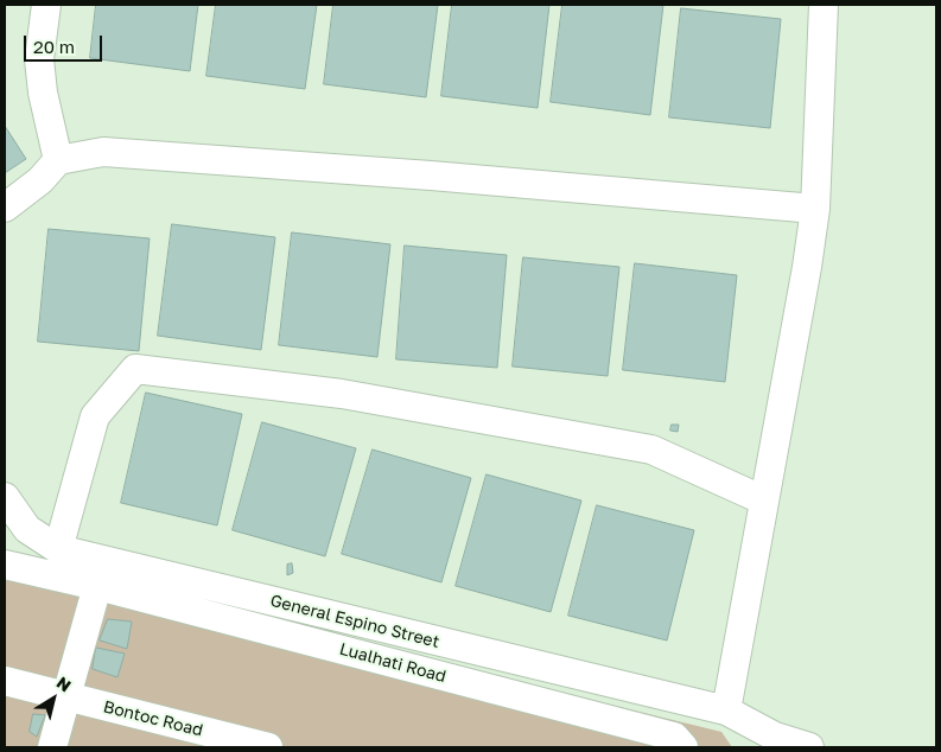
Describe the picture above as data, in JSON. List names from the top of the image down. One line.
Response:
{"streets":{"street":["General Espino Street","Lualhati Road","Bontoc Road"]},"scale_bar":"20 m","north":"top right"}
